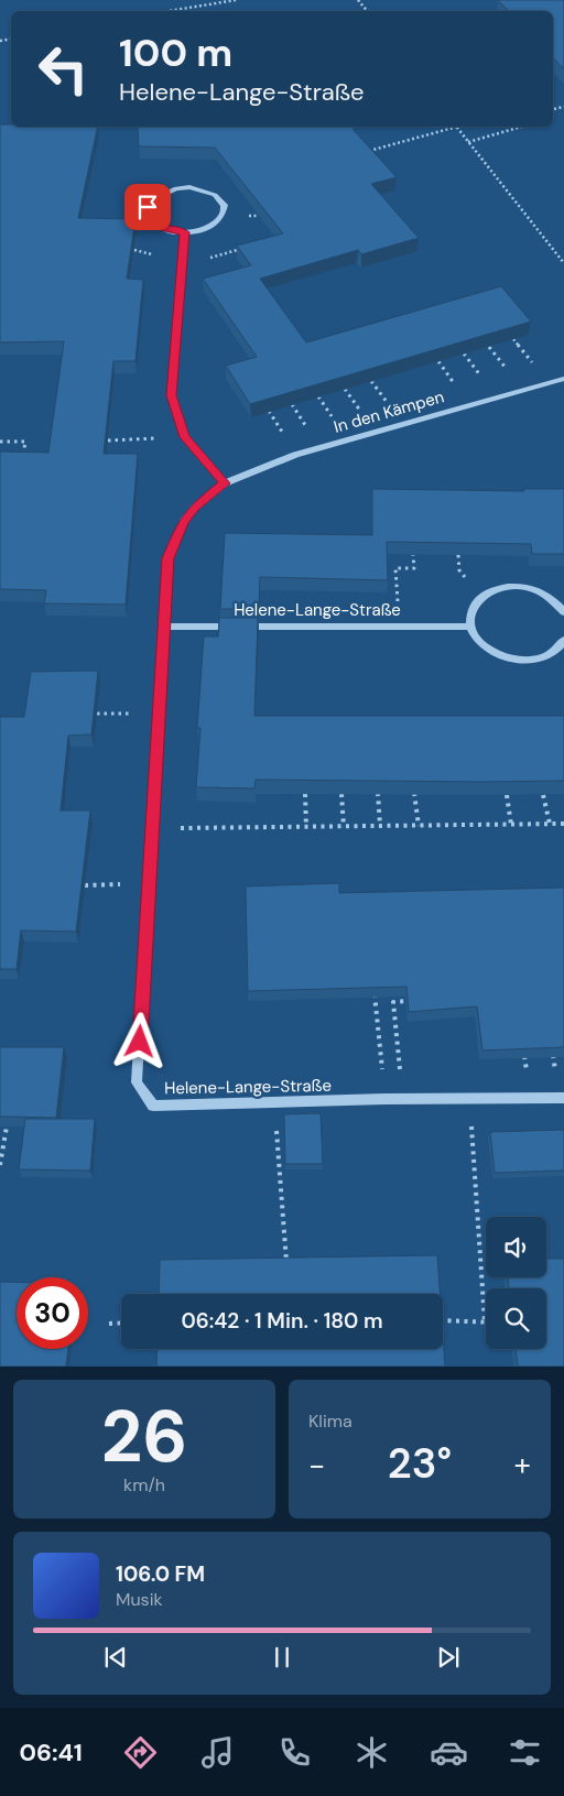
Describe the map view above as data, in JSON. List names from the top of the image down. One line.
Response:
{"streets":{"street":["In den Kämpen","Helene-Lange-Straße"]},"crossings":[["In den Kämpen","Helene-Lange-Straße"]],"page":{"turn":["100 m","Helene-Lange-Straße"],"limit":"30","trip":"06:42 · 1 Min. · 180 m","tile":[["26","km/h"],"Klima"],"heat":["−","23°","+"],"song":["106.0 FM","Musik"],"tabs":"06:41"}}
